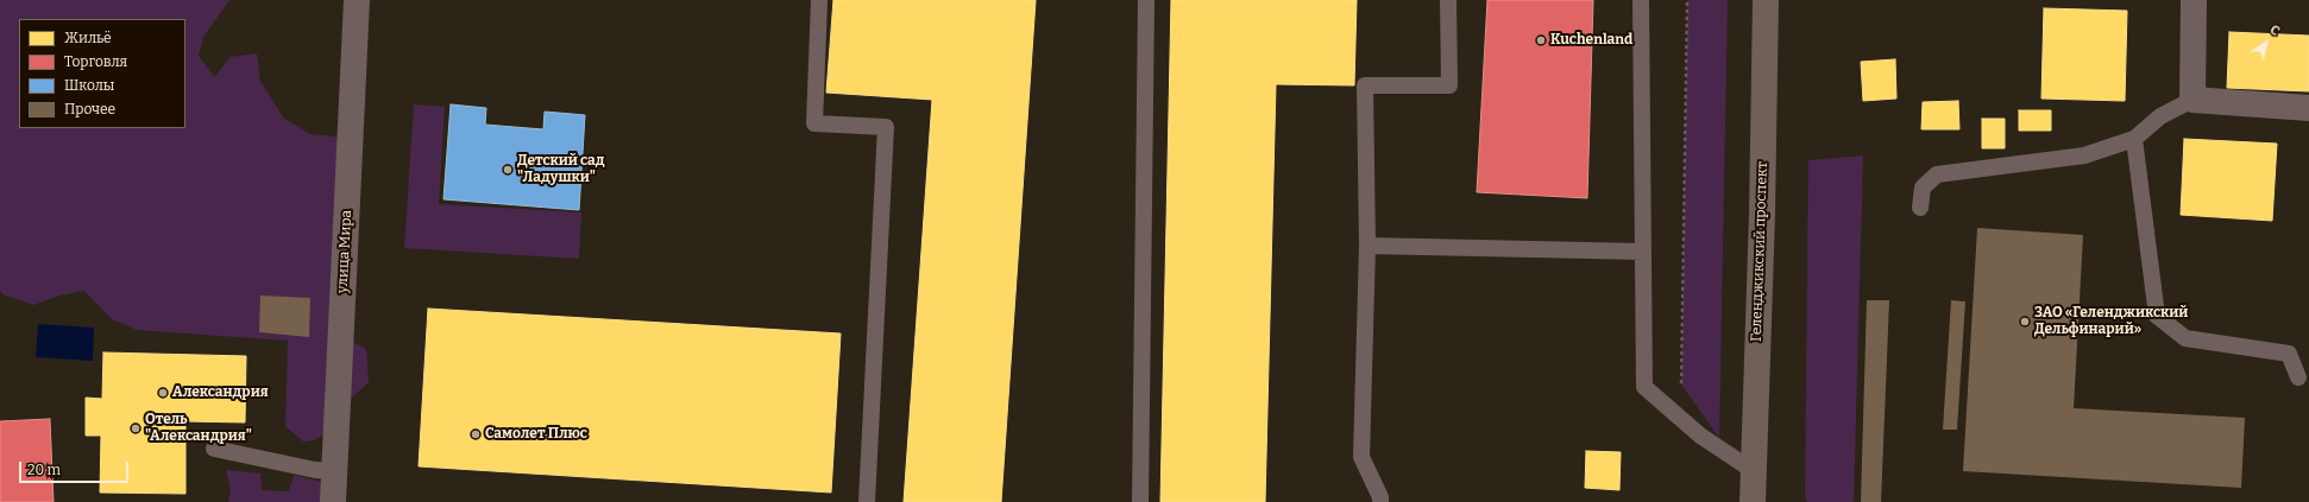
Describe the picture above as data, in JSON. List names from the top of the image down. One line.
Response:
{"streets":{"main road":["Геленджикский проспект"],"street":["улица Мира"]},"places":["Kuchenland","Детский сад \"Ладушки\"","ЗАО «Геленджикский Дельфинарий»","Александрия","Отель \"Александрия\"","Самолет Плюс"],"legend":["Жильё","Торговля","Школы","Прочее"],"scale_bar":"20 m","north":"top right"}
